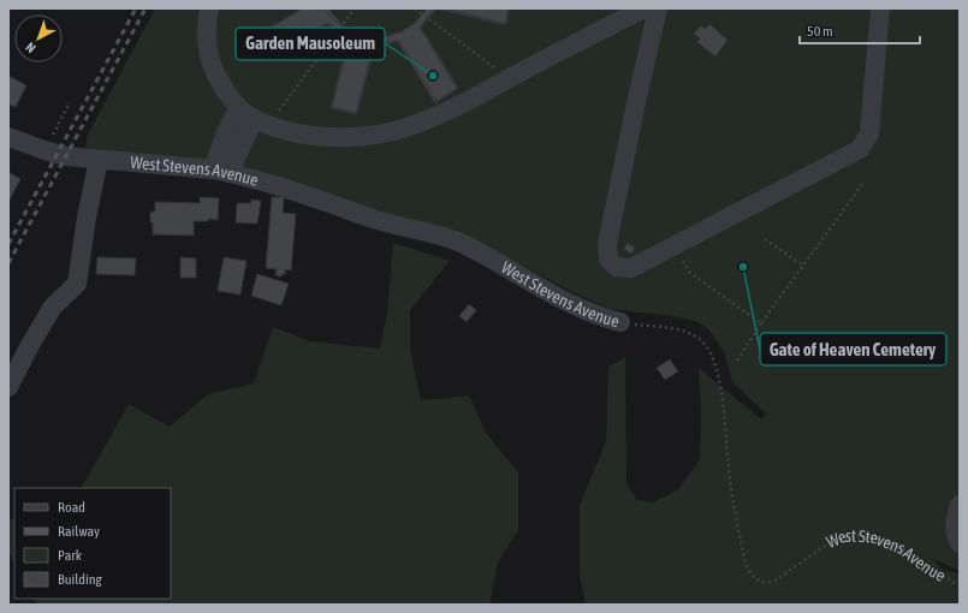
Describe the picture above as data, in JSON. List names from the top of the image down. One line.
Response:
{"streets":{"street":["West Stevens Avenue"]},"places":["Garden Mausoleum","Gate of Heaven Cemetery"],"legend":["Road","Railway","Park","Building"],"scale_bar":"50 m","north":"bottom left"}
